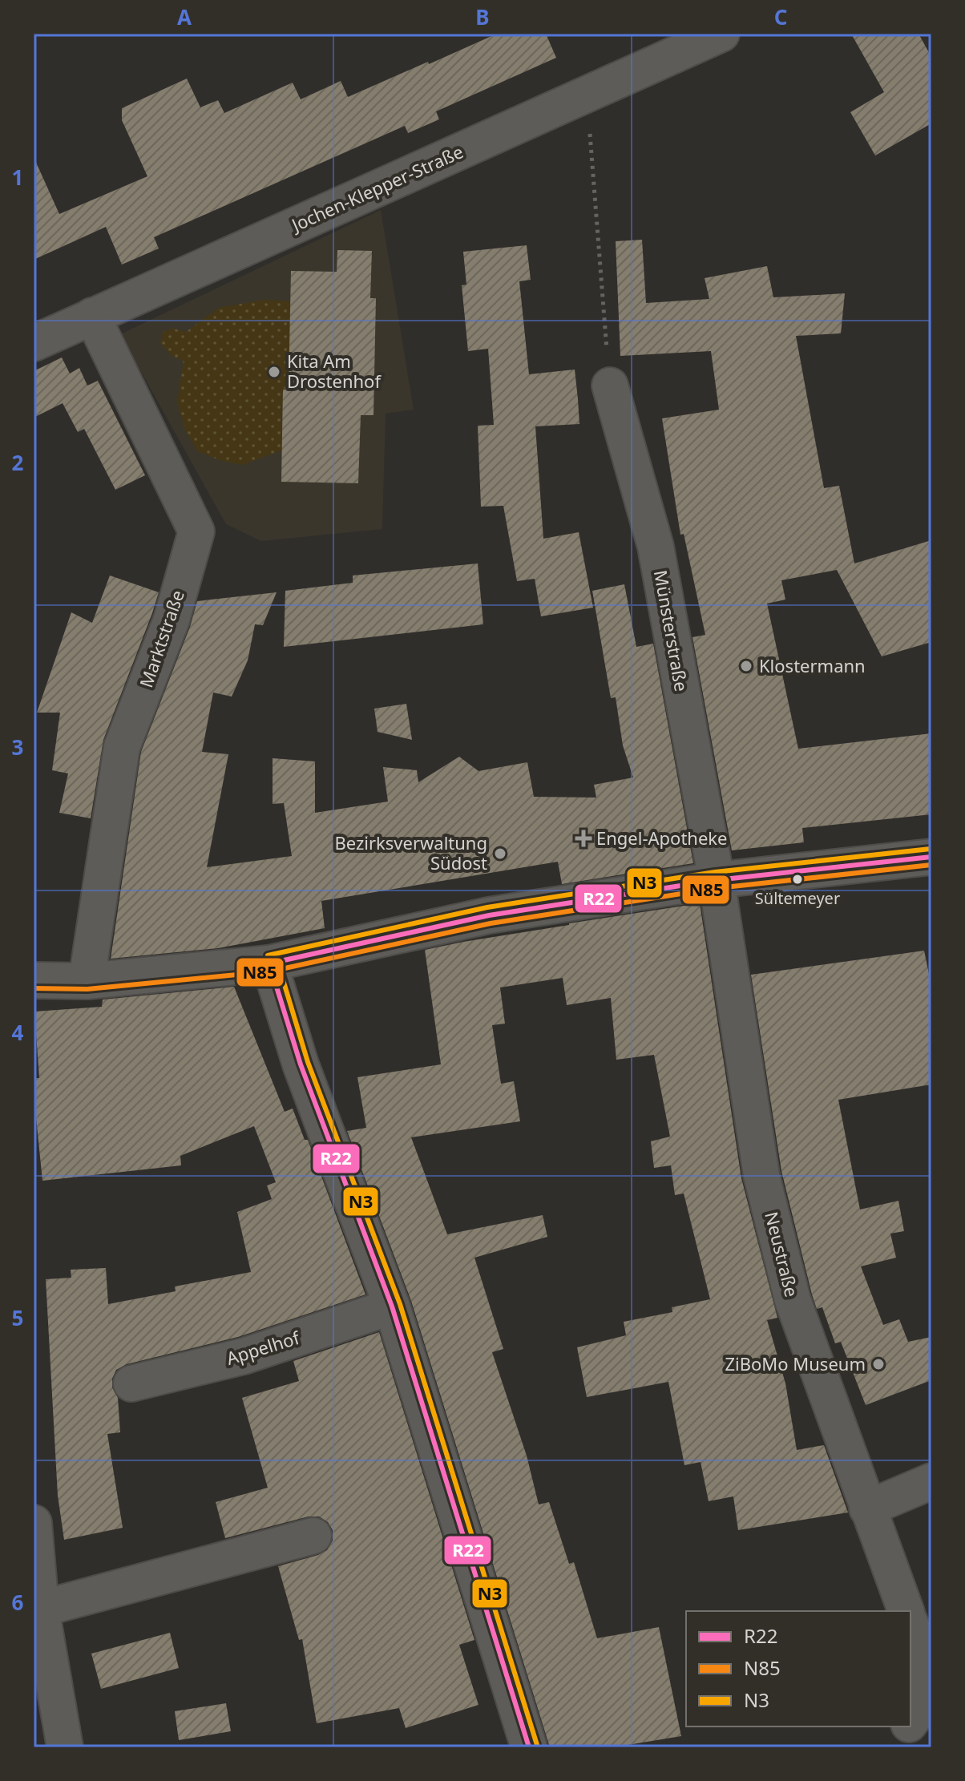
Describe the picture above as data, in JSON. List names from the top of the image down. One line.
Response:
{"streets":{"street":["Jochen-Klepper-Straße","Münsterstraße","Marktstraße","Neustraße","Appelhof"]},"crossings":[["Jochen-Klepper-Straße","Marktstraße"],["Münsterstraße","Neustraße"]],"places":{"other":["Kita Am Drostenhof","Klostermann","Bezirksverwaltung Südost","Sültemeyer","ZiBoMo Museum"],"health":["Engel-Apotheke"]},"lines":["transit line N3","transit line R22","transit line N85"],"legend":["R22","N85","N3"],"grid":{"columns":["A","B","C"],"rows":["1","2","3","4","5","6"]}}
